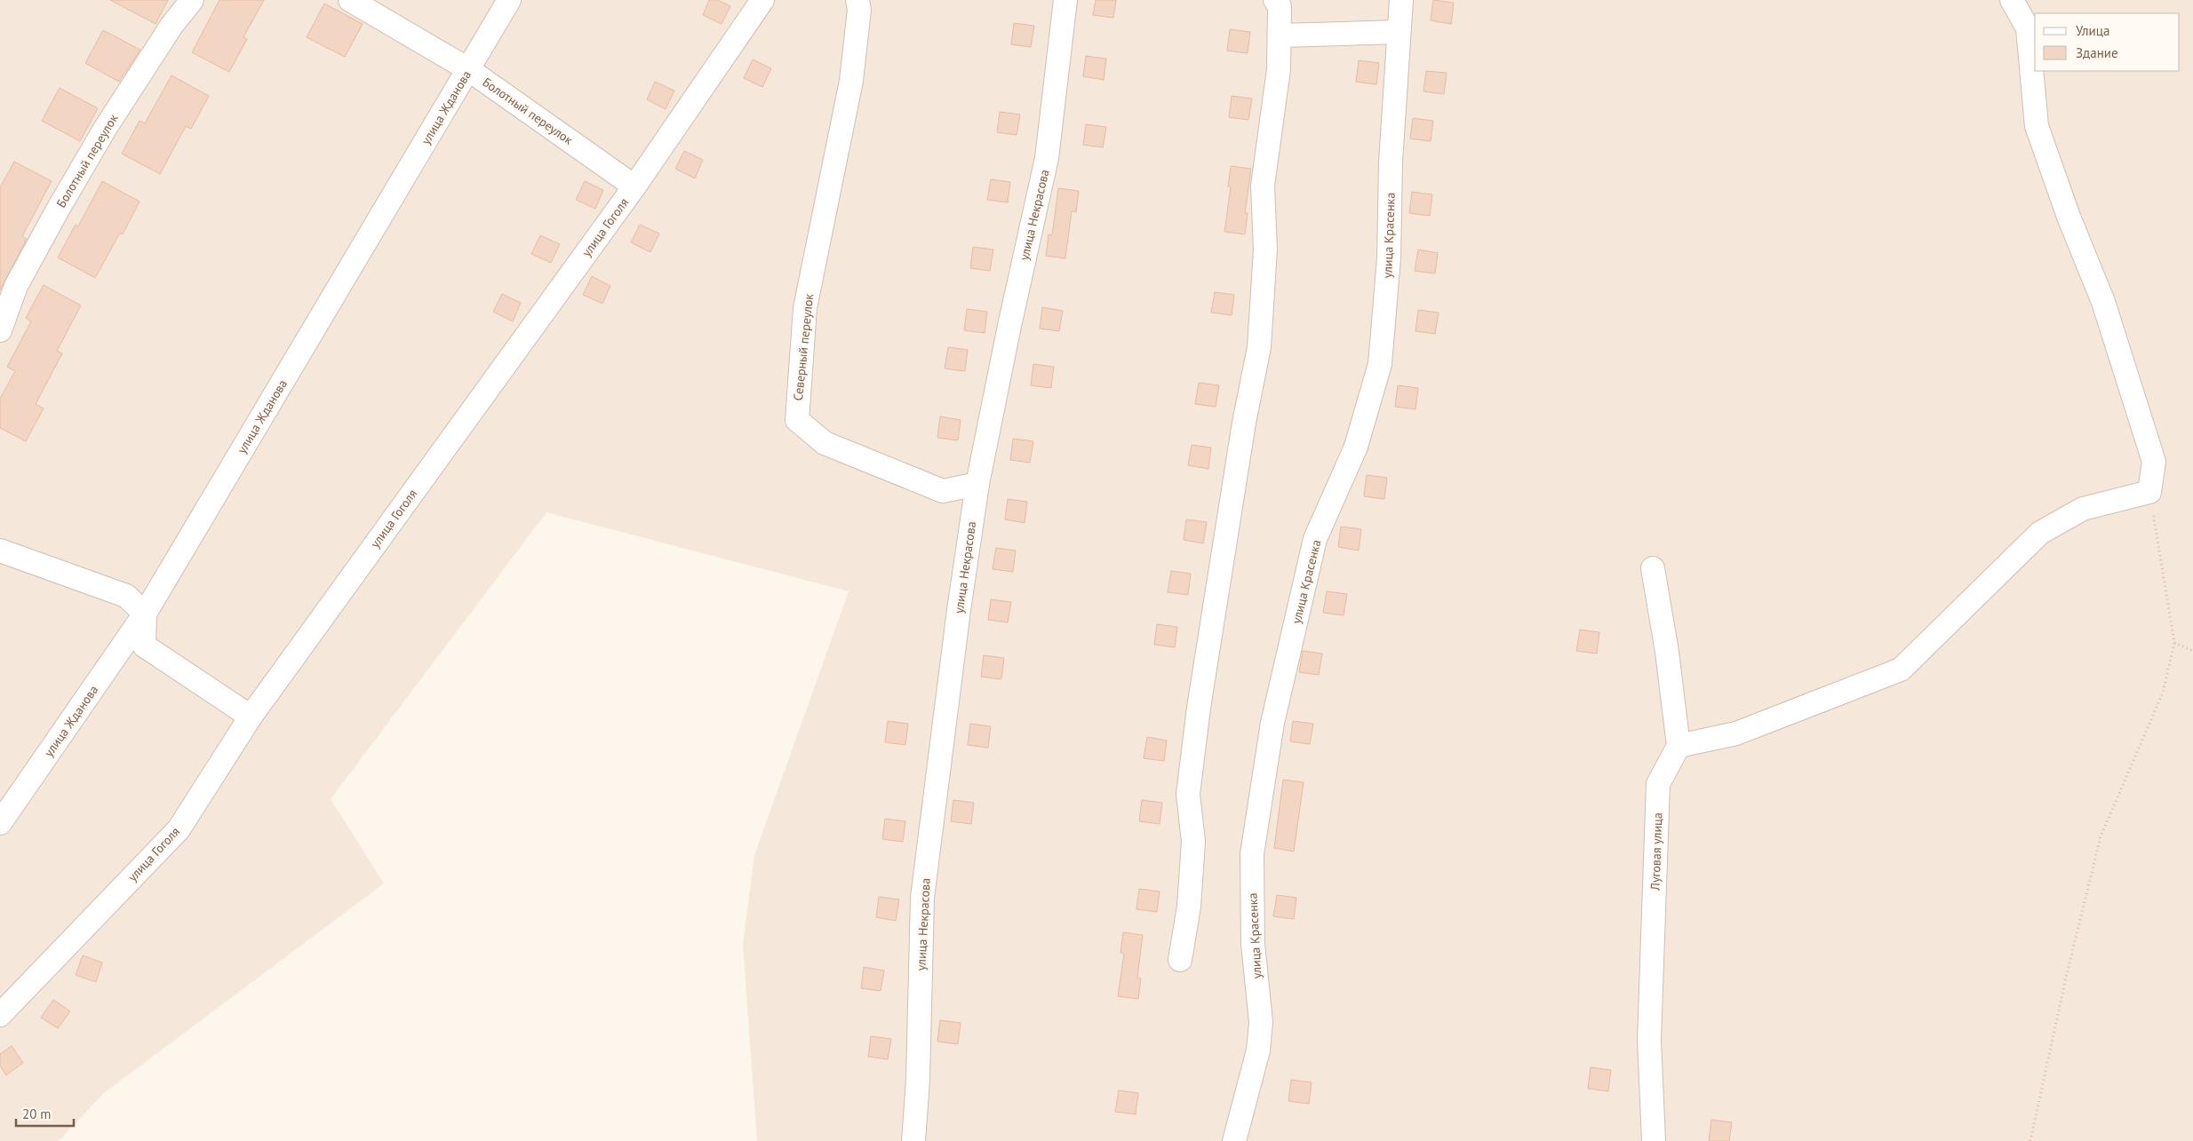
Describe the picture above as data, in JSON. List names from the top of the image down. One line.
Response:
{"streets":{"street":["улица Жданова","Болотный переулок","улица Некрасова","улица Гоголя","улица Красенка","Северный переулок","Луговая улица"]},"crossings":[["улица Жданова","Болотный переулок"],["Болотный переулок","улица Гоголя"],["улица Некрасова","Северный переулок"]],"legend":["Улица","Здание"],"scale_bar":"20 m"}
